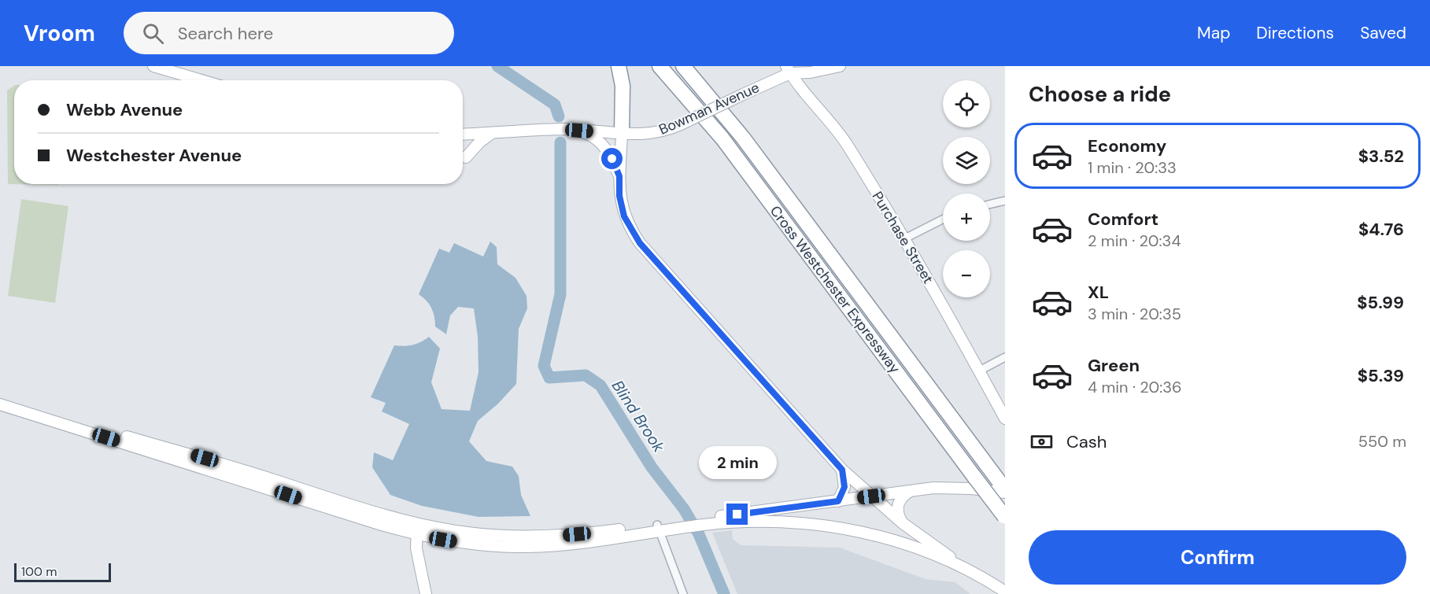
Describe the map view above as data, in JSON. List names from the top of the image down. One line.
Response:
{"streets":{"highway":["Cross Westchester Expressway"],"main road":["Bowman Avenue","Purchase Street"]},"crossings":[["Bowman Avenue","Purchase Street"]],"water":["Blind Brook"],"scale_bar":"100 m","page":{"header":"Vroom","search":"Search here","nav":["Map","Directions","Saved"],"heading":"Choose a ride","map_buttons":["+","−"],"banner":["Webb Avenue","Westchester Avenue"],"list":[{"name":"Economy","note":"1 min · 20:33","value":"$3.52"},{"name":"Comfort","note":"2 min · 20:34","value":"$4.76"},{"name":"XL","note":"3 min · 20:35","value":"$5.99"},{"name":"Green","note":"4 min · 20:36","value":"$5.39"}],"pay":["Cash","550 m"],"bubble":"2 min","buttons":"Confirm","scale":"100 m"}}
